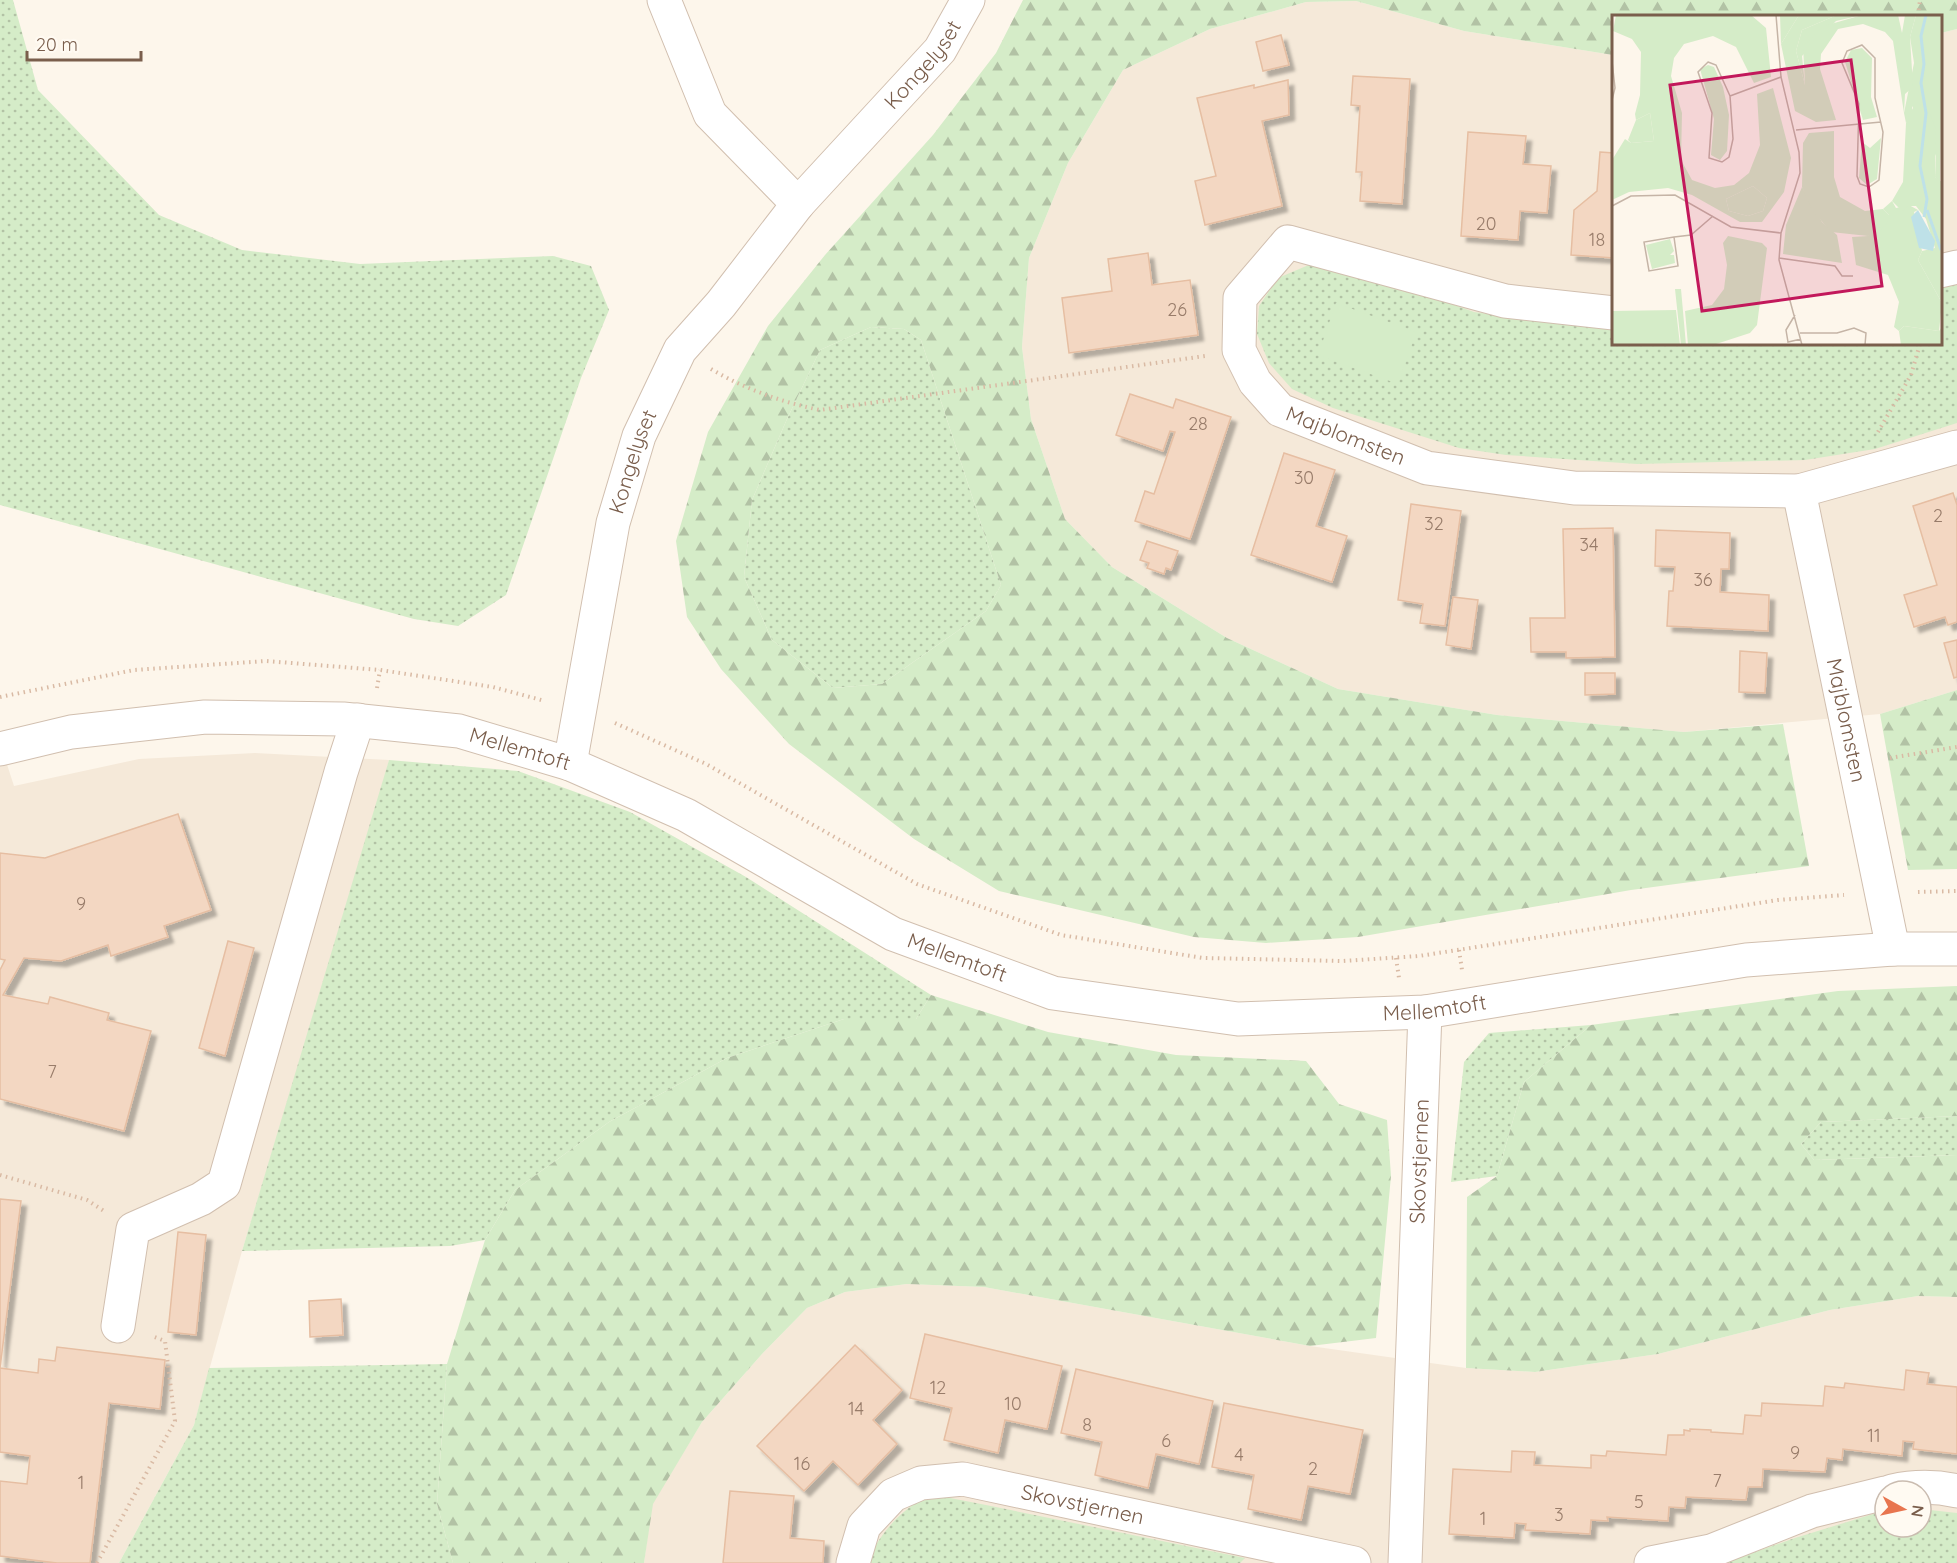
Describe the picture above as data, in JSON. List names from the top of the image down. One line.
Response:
{"streets":{"street":["Kongelyset","Majblomsten","Mellemtoft","Skovstjernen"]},"crossings":[["Kongelyset","Mellemtoft"],["Majblomsten","Mellemtoft"],["Mellemtoft","Skovstjernen"]],"house_numbers":["20","18","26","28","30","2","32","34","36","9","7","12","10","14","8","11","6","9","4","16","2","7","1","5","3","1"],"scale_bar":"20 m","north":"right"}
